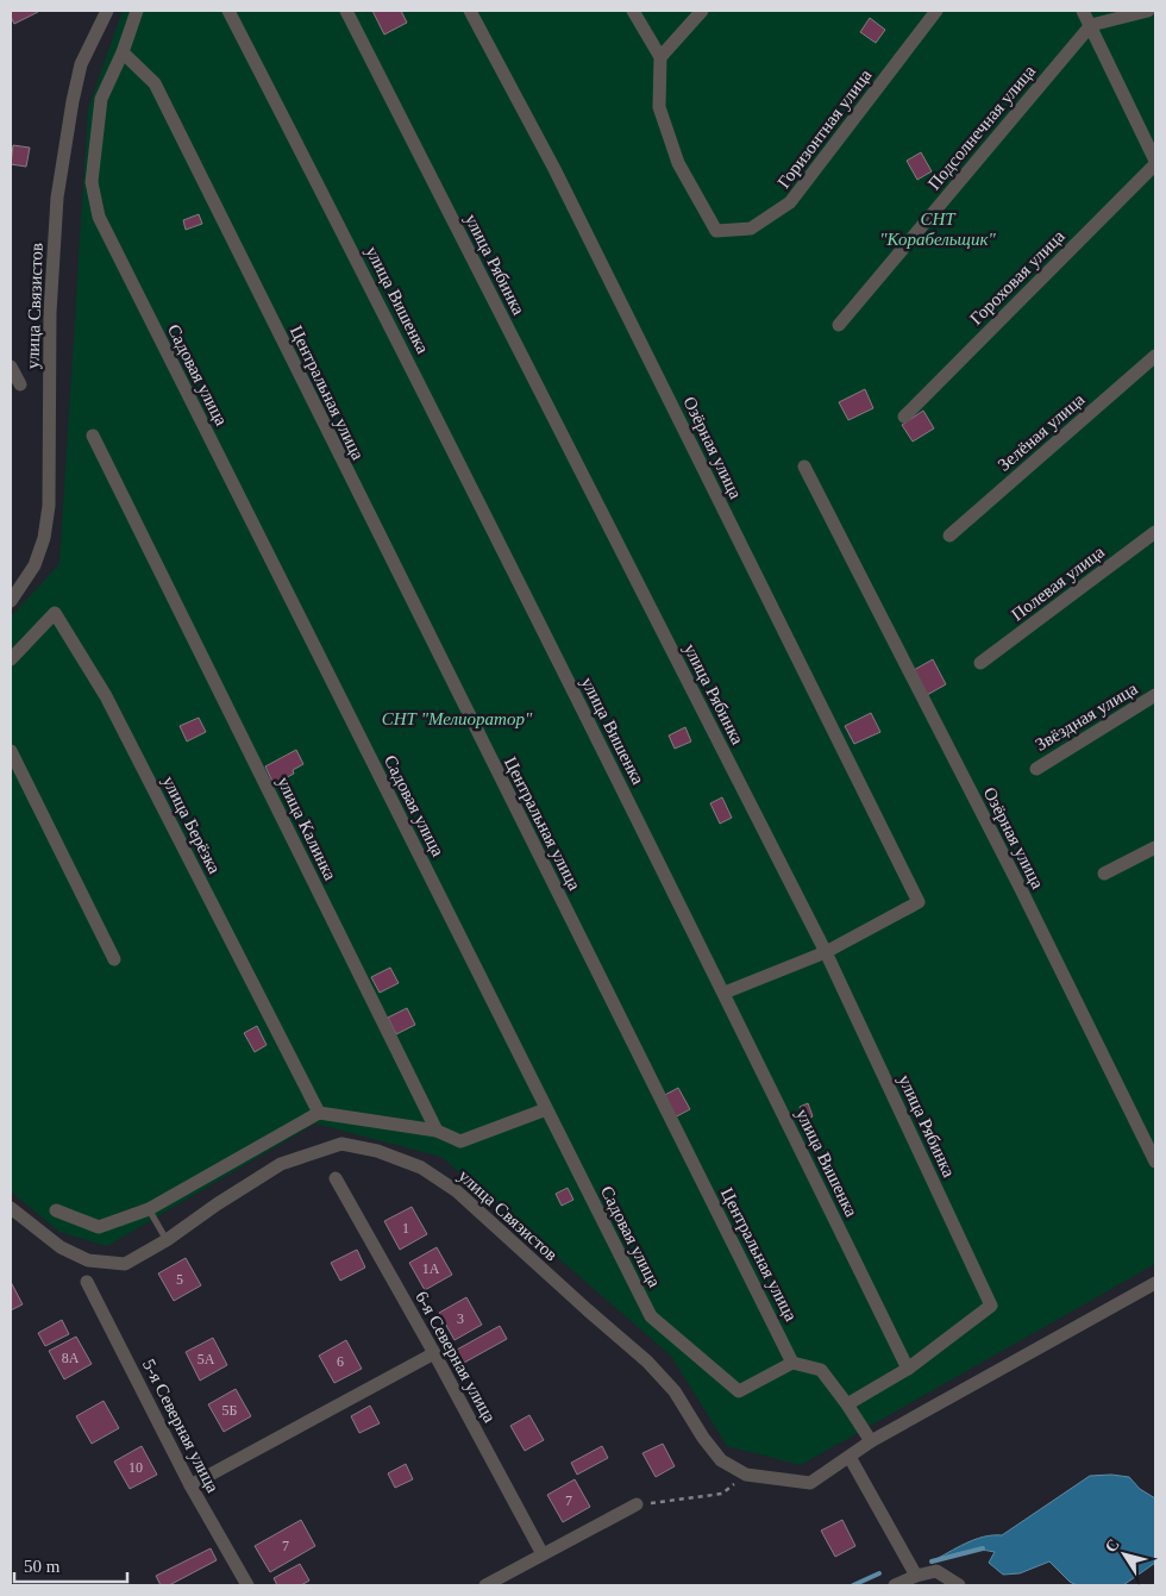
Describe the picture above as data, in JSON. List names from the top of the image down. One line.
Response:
{"streets":{"street":["Подсолнечная улица","Горизонтная улица","улица Рябинка","Гороховая улица","улица Вишенка","улица Связистов","Садовая улица","Центральная улица","Зелёная улица","Озёрная улица","Полевая улица","Звёздная улица","улица Берёзка","улица Калинка","6-я Северная улица","5-я Северная улица"]},"crossings":[["улица Рябинка","улица Вишенка"],["улица Рябинка","Озёрная улица"],["Садовая улица","Центральная улица"]],"parks":["СНТ \"Корабельщик\"","СНТ \"Мелиоратор\""],"house_numbers":["1","1А","5","3","8А","5А","6","5Б","10","7","7"],"scale_bar":"50 m","north":"top left"}
